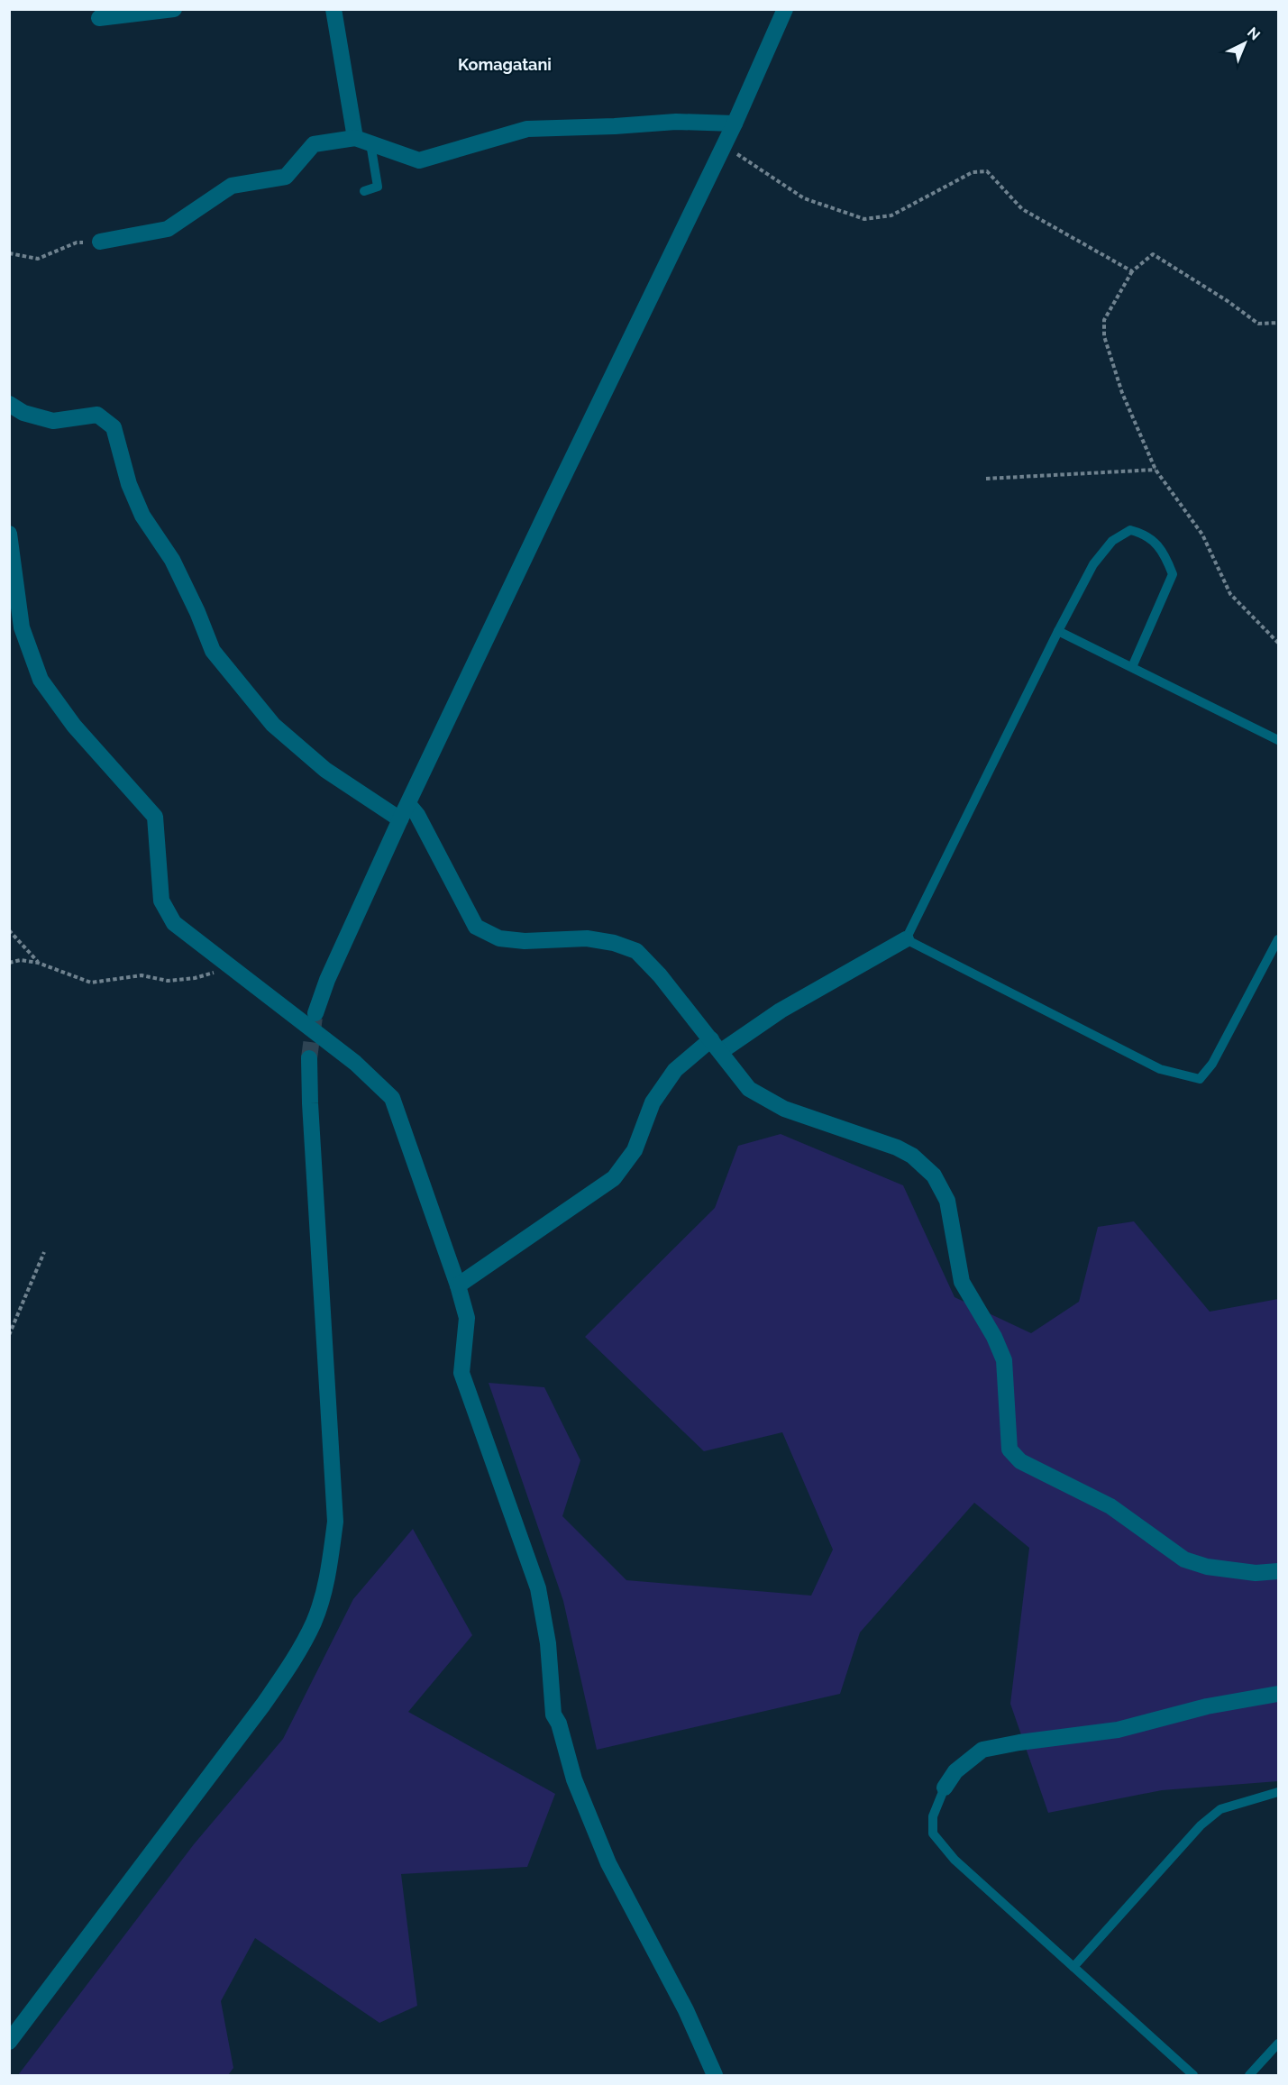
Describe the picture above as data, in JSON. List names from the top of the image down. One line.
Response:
{"districts":["Komagatani"],"north":"top right"}
